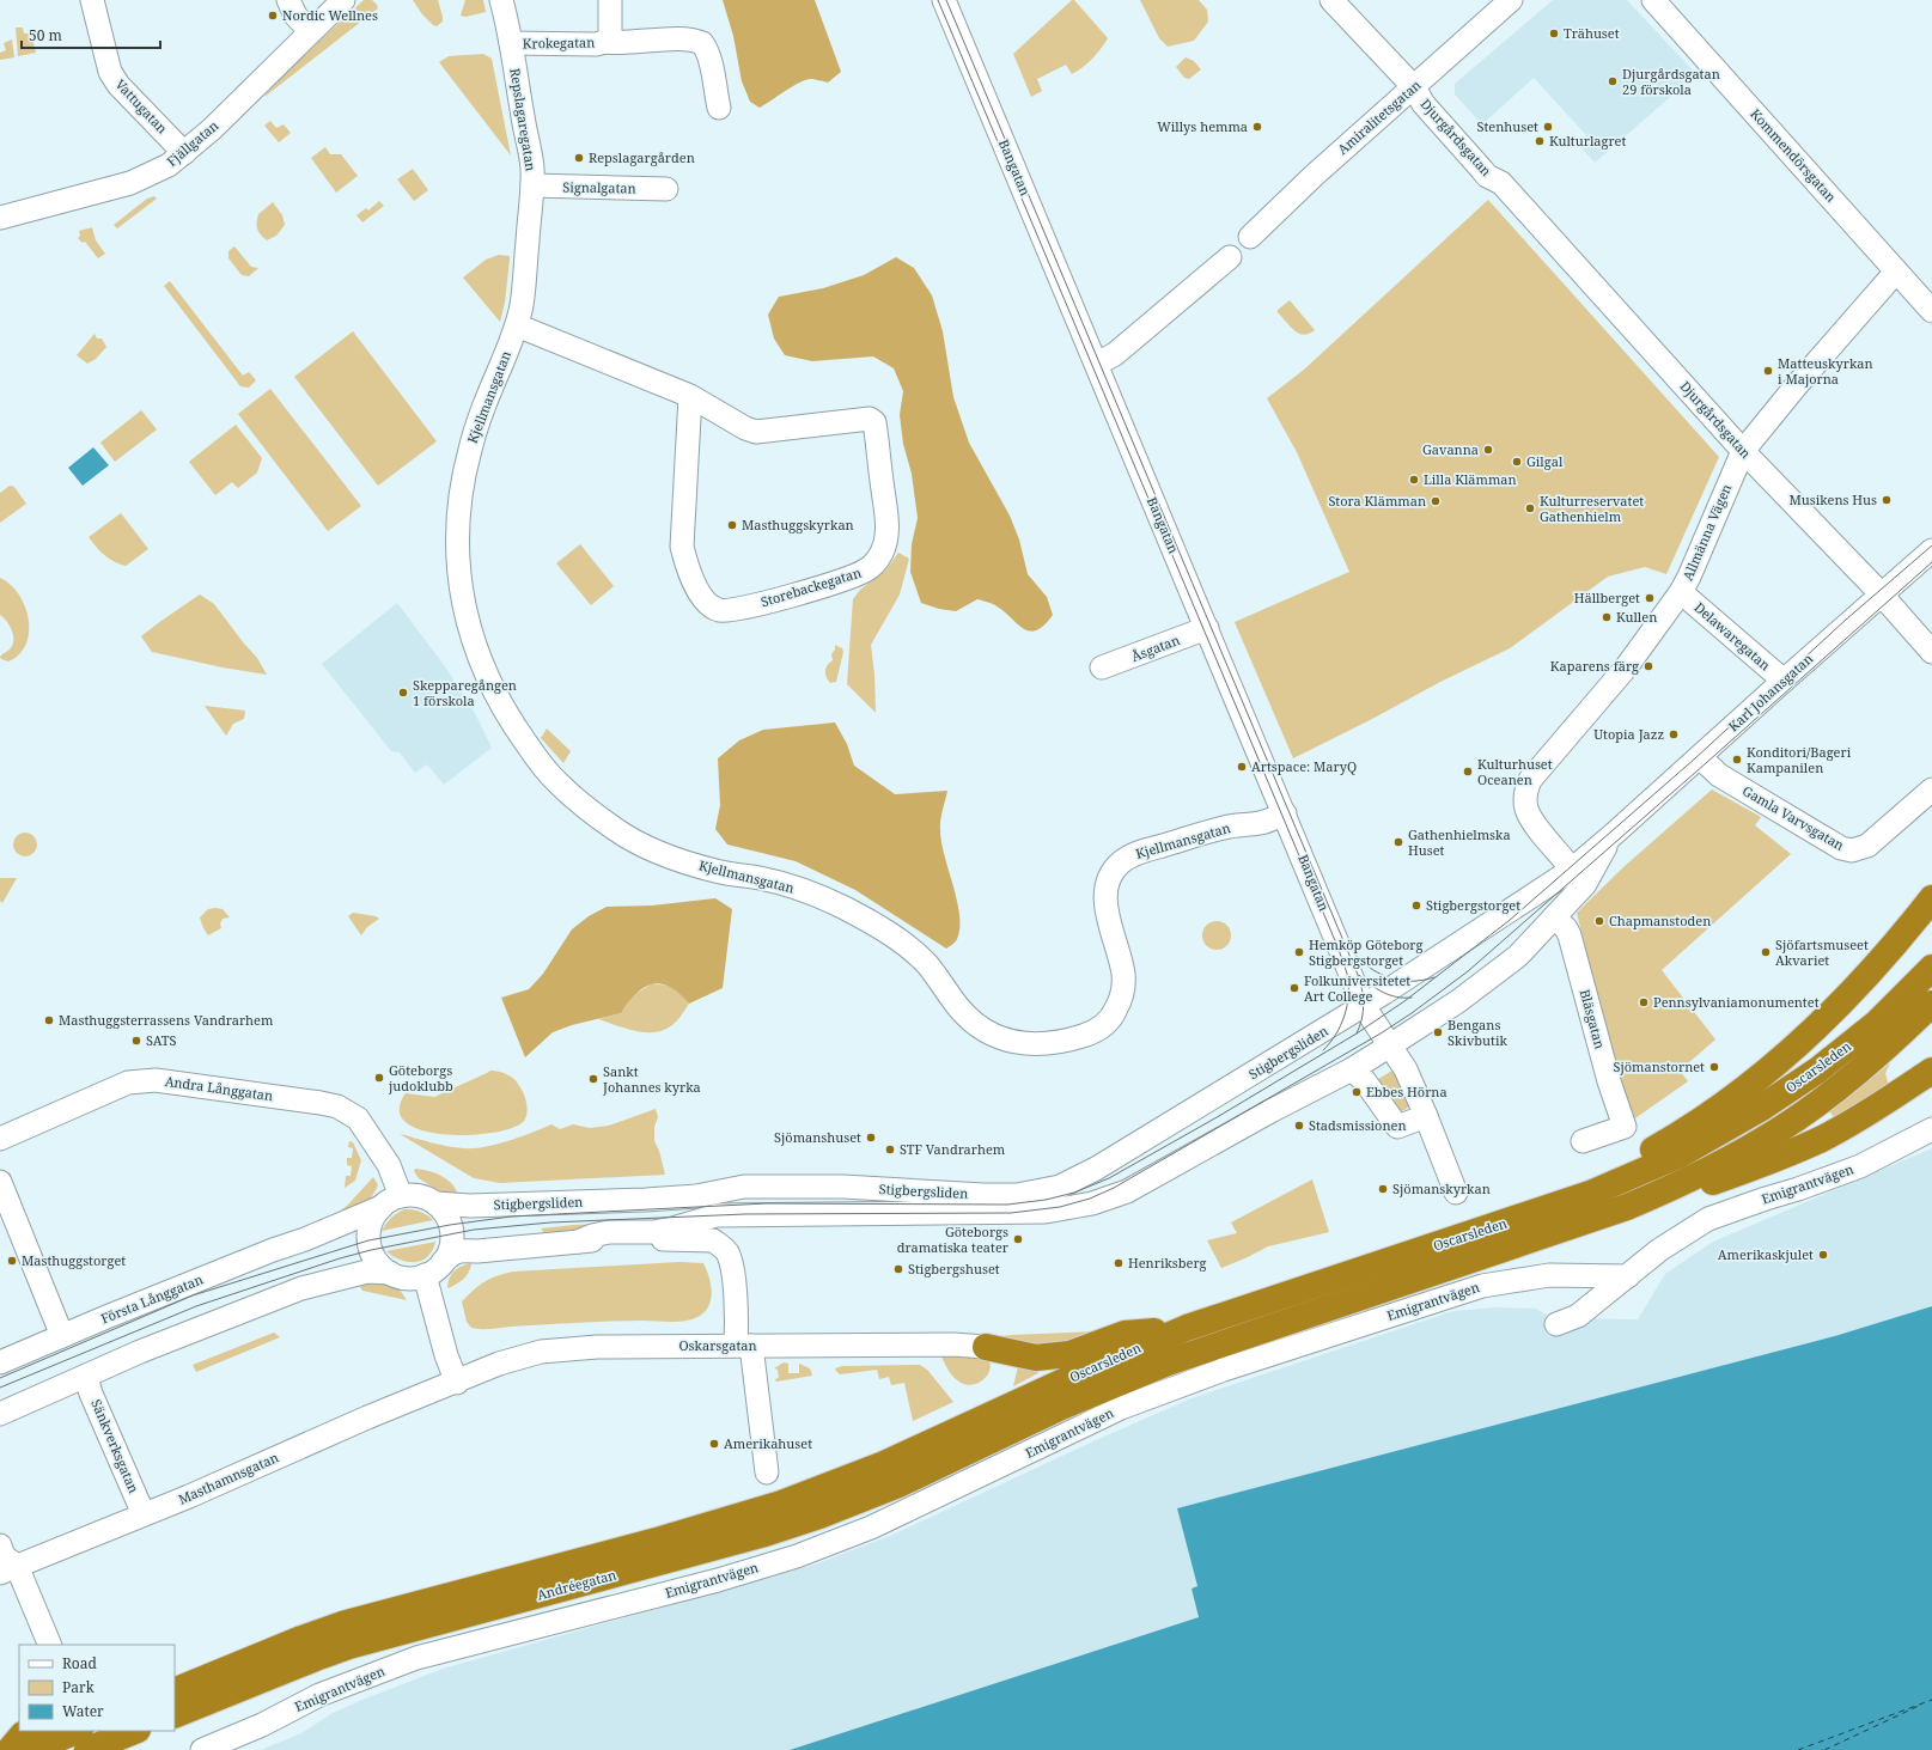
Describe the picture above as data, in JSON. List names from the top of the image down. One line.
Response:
{"streets":{"highway":["Oscarsleden","Andréegatan"],"street":["Krokegatan","Vattugatan","Amiralitetsgatan","Repslagaregatan","Djurgårdsgatan","Fjällgatan","Kommendörsgatan","Bangatan","Signalgatan","Kjellmansgatan","Allmänna Vägen","Storebackegatan","Delawaregatan","Åsgatan","Karl Johansgatan","Gamla Varvsgatan","Bläsgatan","Stigbergsliden","Andra Långgatan","Emigrantvägen","Första Långgatan","Oskarsgatan","Sänkverksgatan","Masthamnsgatan"]},"crossings":[["Krokegatan","Repslagaregatan"],["Vattugatan","Fjällgatan"],["Amiralitetsgatan","Djurgårdsgatan"],["Repslagaregatan","Signalgatan"],["Repslagaregatan","Kjellmansgatan"],["Repslagaregatan","Storebackegatan"],["Djurgårdsgatan","Allmänna Vägen"],["Djurgårdsgatan","Karl Johansgatan"],["Kommendörsgatan","Allmänna Vägen"],["Bangatan","Kjellmansgatan"],["Bangatan","Åsgatan"],["Bangatan","Stigbergsliden"],["Kjellmansgatan","Storebackegatan"],["Allmänna Vägen","Delawaregatan"],["Delawaregatan","Karl Johansgatan"],["Karl Johansgatan","Gamla Varvsgatan"],["Stigbergsliden","Andra Långgatan"],["Stigbergsliden","Första Långgatan"],["Stigbergsliden","Oskarsgatan"],["Oscarsleden","Andréegatan"],["Oskarsgatan","Masthamnsgatan"],["Sänkverksgatan","Masthamnsgatan"]],"places":["Nordic Wellnes","Trähuset","Djurgårdsgatan 29 förskola","Willys hemma","Stenhuset","Kulturlagret","Repslagargården","Matteuskyrkan i Majorna","Gavanna","Gilgal","Lilla Klämman","Musikens Hus","Stora Klämman","Kulturreservatet Gathenhielm","Masthuggskyrkan","Hällberget","Kullen","Kaparens färg","Skepparegången 1 förskola","Utopia Jazz","Konditori/Bageri Kampanilen","Artspace: MaryQ","Kulturhuset Oceanen","Gathenhielmska Huset","Stigbergstorget","Chapmanstoden","Hemköp Göteborg Stigbergstorget","Sjöfartsmuseet Akvariet","Folkuniversitetet Art College","Pennsylvaniamonumentet","Masthuggsterrassens Vandrarhem","Bengans Skivbutik","SATS","Sjömanstornet","Göteborgs judoklubb","Sankt Johannes kyrka","Ebbes Hörna","Stadsmissionen","Sjömanshuset","STF Vandrarhem","Sjömanskyrkan","Göteborgs dramatiska teater","Amerikaskjulet","Masthuggstorget","Henriksberg","Stigbergshuset","Amerikahuset"],"legend":["Road","Park","Water"],"scale_bar":"50 m"}
